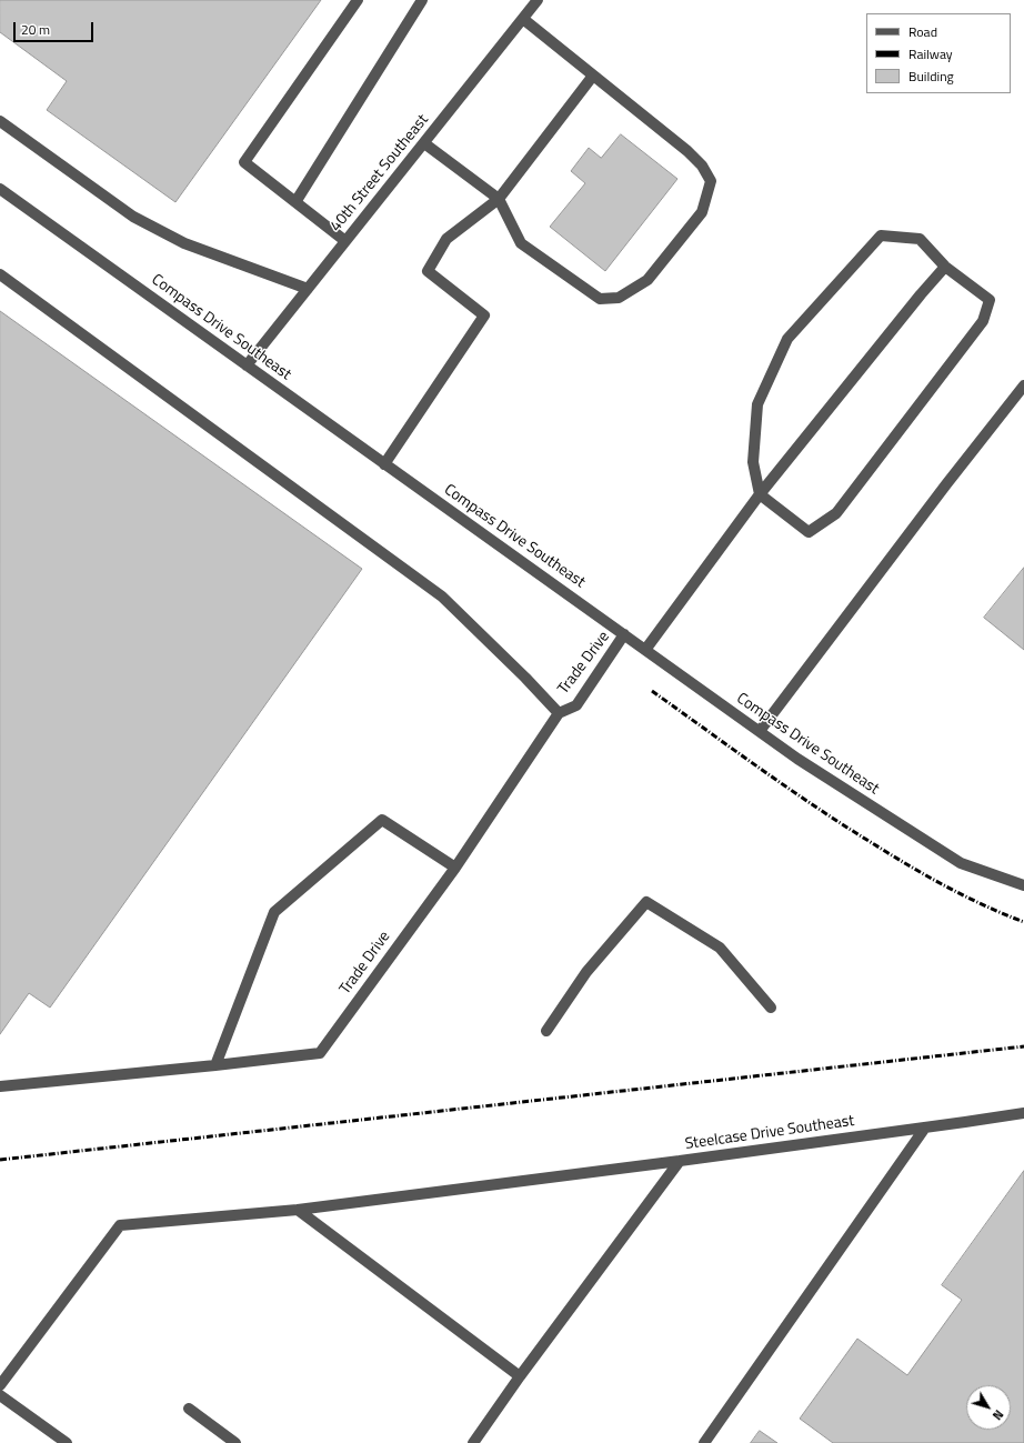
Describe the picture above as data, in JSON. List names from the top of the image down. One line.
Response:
{"streets":{"street":["40th Street Southeast","Compass Drive Southeast","Trade Drive","Steelcase Drive Southeast"]},"crossings":[["40th Street Southeast","Compass Drive Southeast"],["Compass Drive Southeast","Trade Drive"]],"legend":["Road","Railway","Building"],"scale_bar":"20 m","north":"bottom right"}
